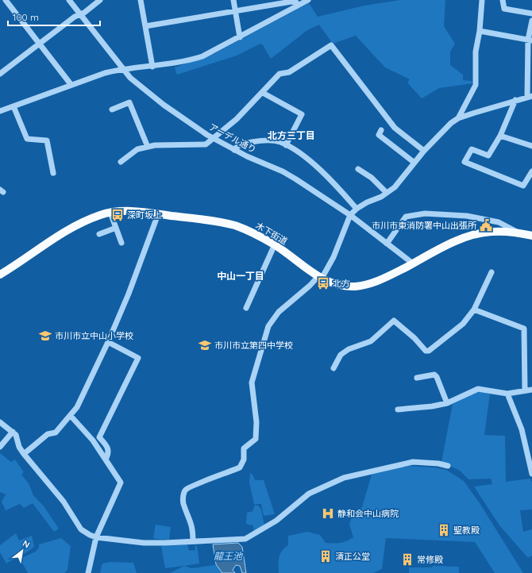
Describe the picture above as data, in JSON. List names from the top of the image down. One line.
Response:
{"streets":{"main road":["木下街道"],"street":["アーデル通り"]},"crossings":[["アーデル通り","木下街道"]],"districts":["北方三丁目","中山一丁目"],"water":["龍王池"],"places":{"bus stop":["深町坂上","北方"],"public building":["市川市東消防署中山出張所"],"school or university":["市川市立中山小学校","市川市立第四中学校"],"hospital":["静和会中山病院"],"building":["聖教殿","清正公堂","常修殿"]},"scale_bar":"100 m","north":"top right"}
